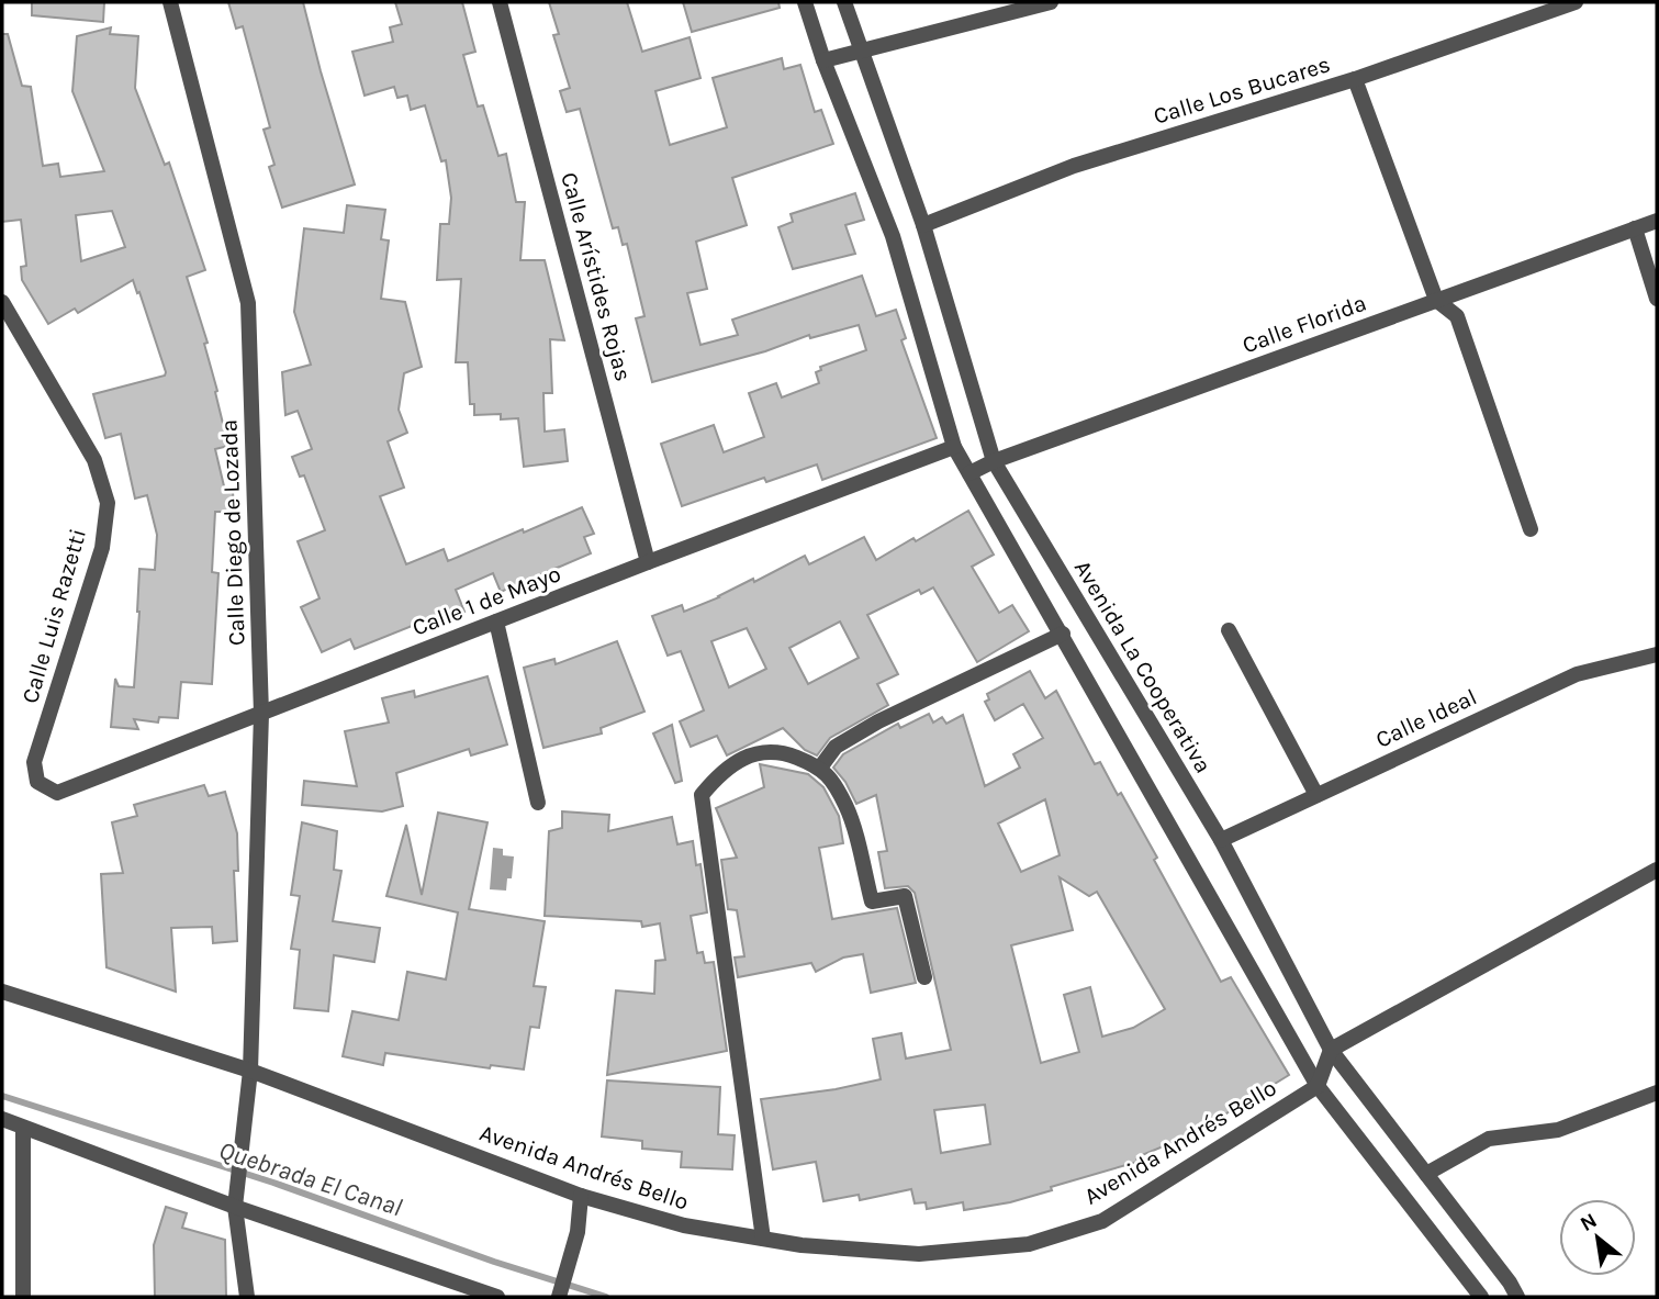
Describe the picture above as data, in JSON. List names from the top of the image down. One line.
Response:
{"streets":{"street":["Calle Los Bucares","Calle Arístides Rojas","Calle Florida","Calle Diego de Lozada","Calle 1 de Mayo","Calle Luis Razetti","Avenida La Cooperativa","Calle Ideal","Avenida Andrés Bello"]},"crossings":[["Calle Los Bucares","Avenida La Cooperativa"],["Calle Arístides Rojas","Calle 1 de Mayo"],["Calle Florida","Avenida La Cooperativa"],["Calle Diego de Lozada","Calle 1 de Mayo"],["Calle Diego de Lozada","Avenida Andrés Bello"],["Calle 1 de Mayo","Calle Luis Razetti"],["Avenida La Cooperativa","Calle Ideal"]],"water":["Quebrada El Canal"],"north":"top left"}
